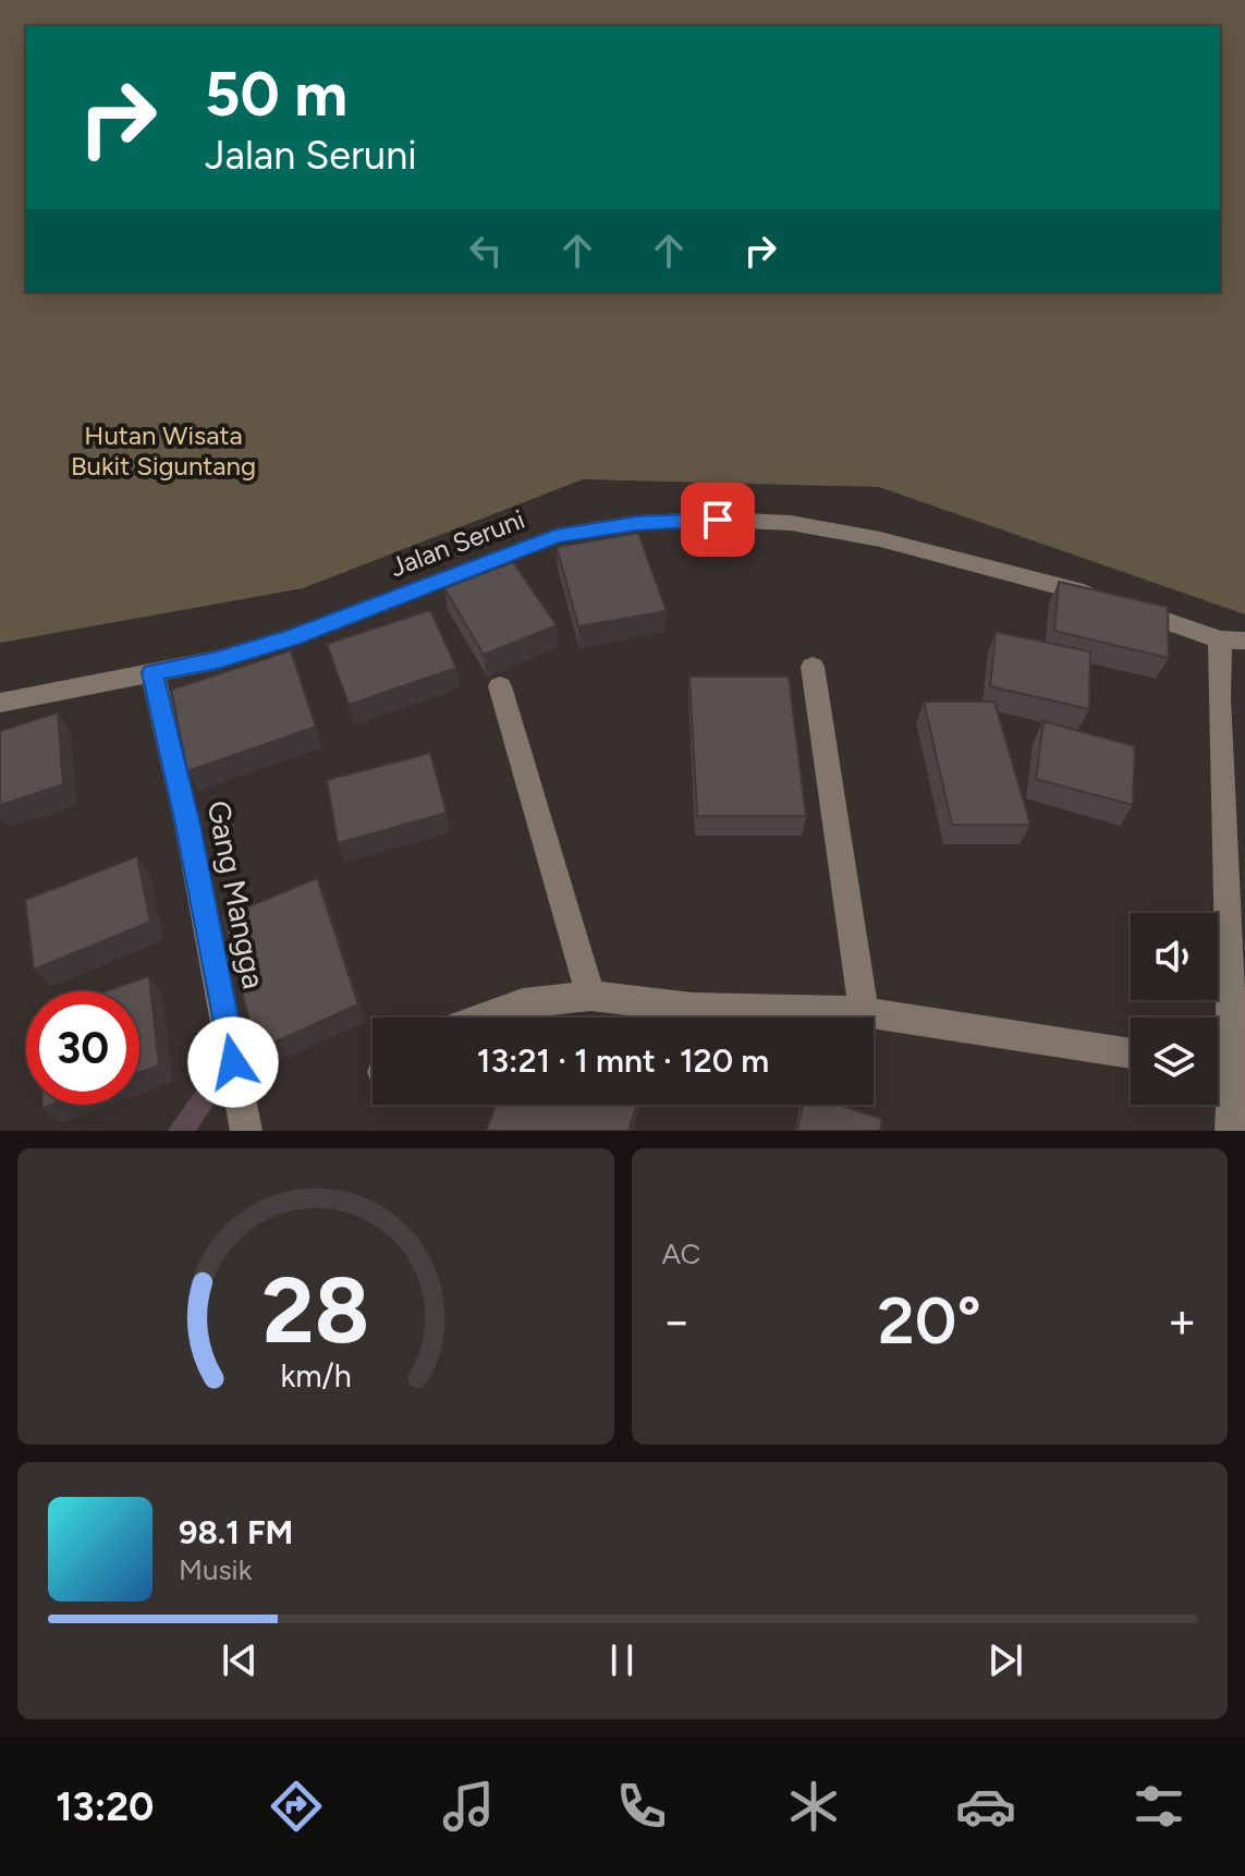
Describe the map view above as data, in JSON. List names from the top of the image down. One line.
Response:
{"streets":{"street":["Jalan Seruni","Gang Mangga"]},"crossings":[["Jalan Seruni","Gang Mangga"]],"parks":["Hutan Wisata Bukit Siguntang"],"page":{"turn":["50 m","Jalan Seruni"],"limit":"30","trip":"13:21 · 1 mnt · 120 m","tile":"AC","heat":["−","20°","+"],"song":["98.1 FM","Musik"],"tabs":"13:20","gauge":["28","km/h"]}}
